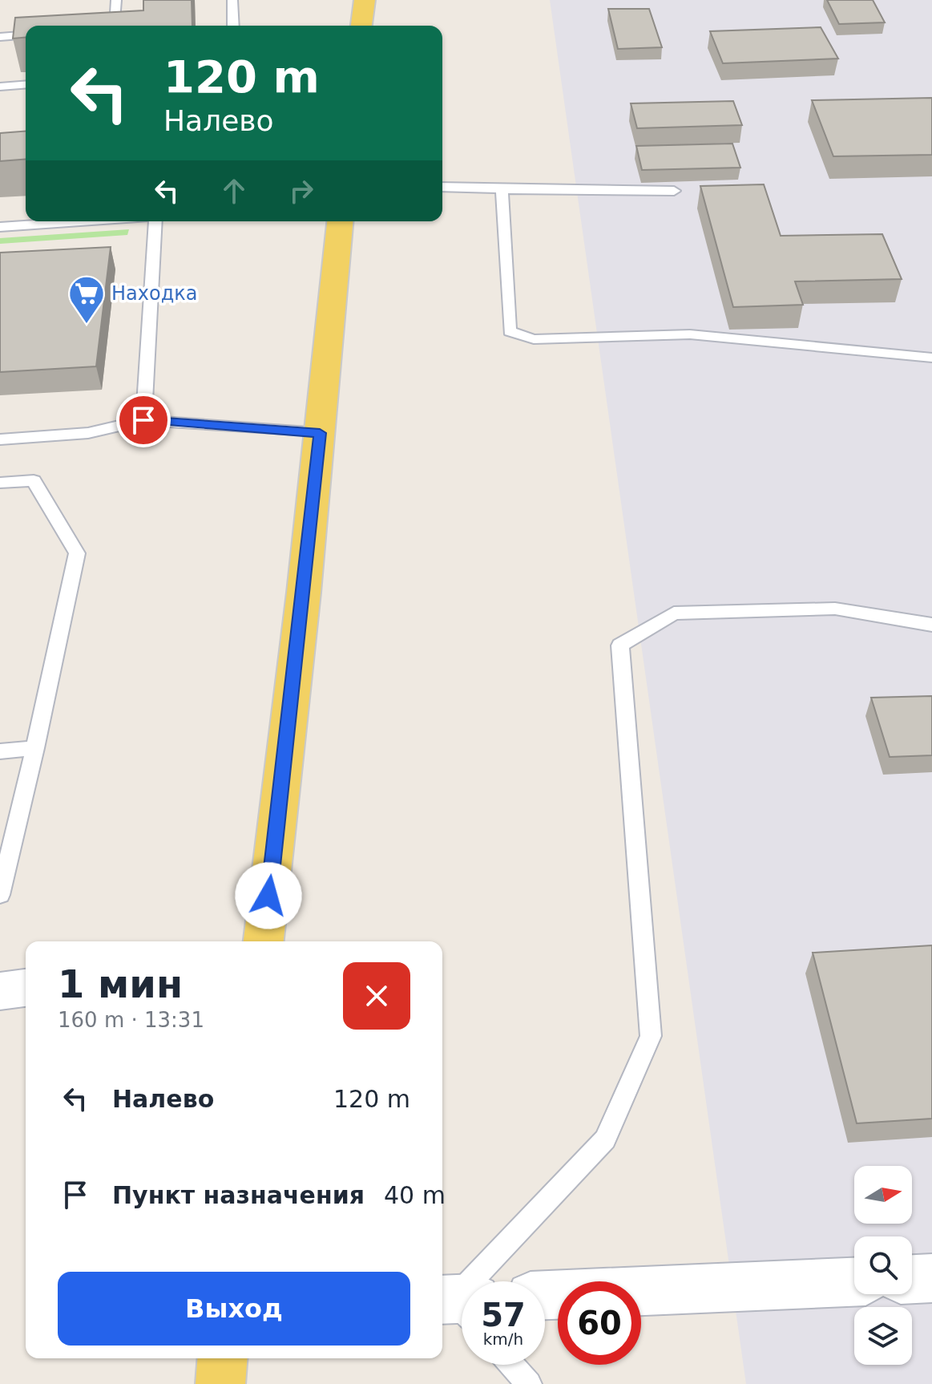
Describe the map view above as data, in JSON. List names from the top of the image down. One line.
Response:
{"places":{"supermarket":["Находка"]},"north":"right","page":{"turn":["120 m","Налево"],"heading":["1 мин","160 m · 13:31"],"list":[{"name":"Налево","value":"120 m"},{"name":"Пункт назначения","value":"40 m"}],"buttons":"Выход","speed":"57 km/h","limit":"60"}}
